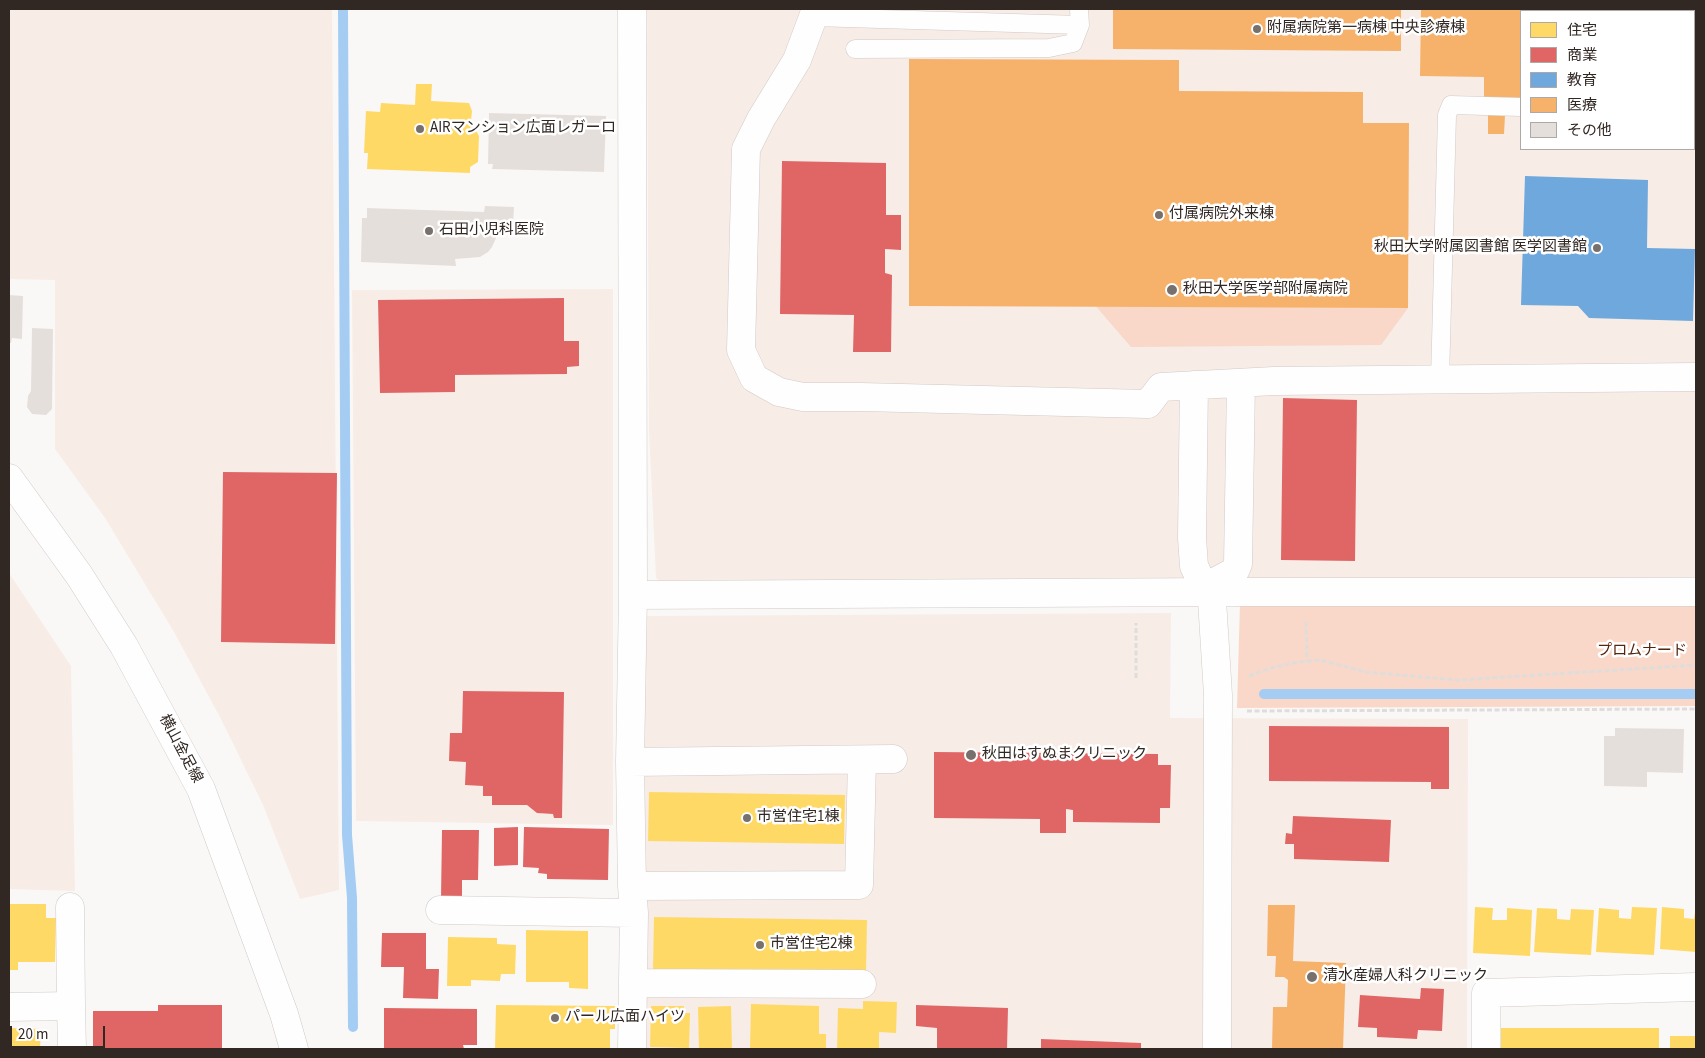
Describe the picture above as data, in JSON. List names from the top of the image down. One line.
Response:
{"streets":{"street":["横山金足線"]},"parks":["プロムナード"],"places":["附属病院第一病棟 中央診療棟","AIRマンション広面レガーロ","付属病院外来棟","石田小児科医院","秋田大学附属図書館 医学図書館","秋田大学医学部附属病院","秋田はすぬまクリニック","市営住宅1棟","市営住宅2棟","清水産婦人科クリニック","パール広面ハイツ"],"legend":["住宅","商業","教育","医療","その他"],"scale_bar":"20 m"}
